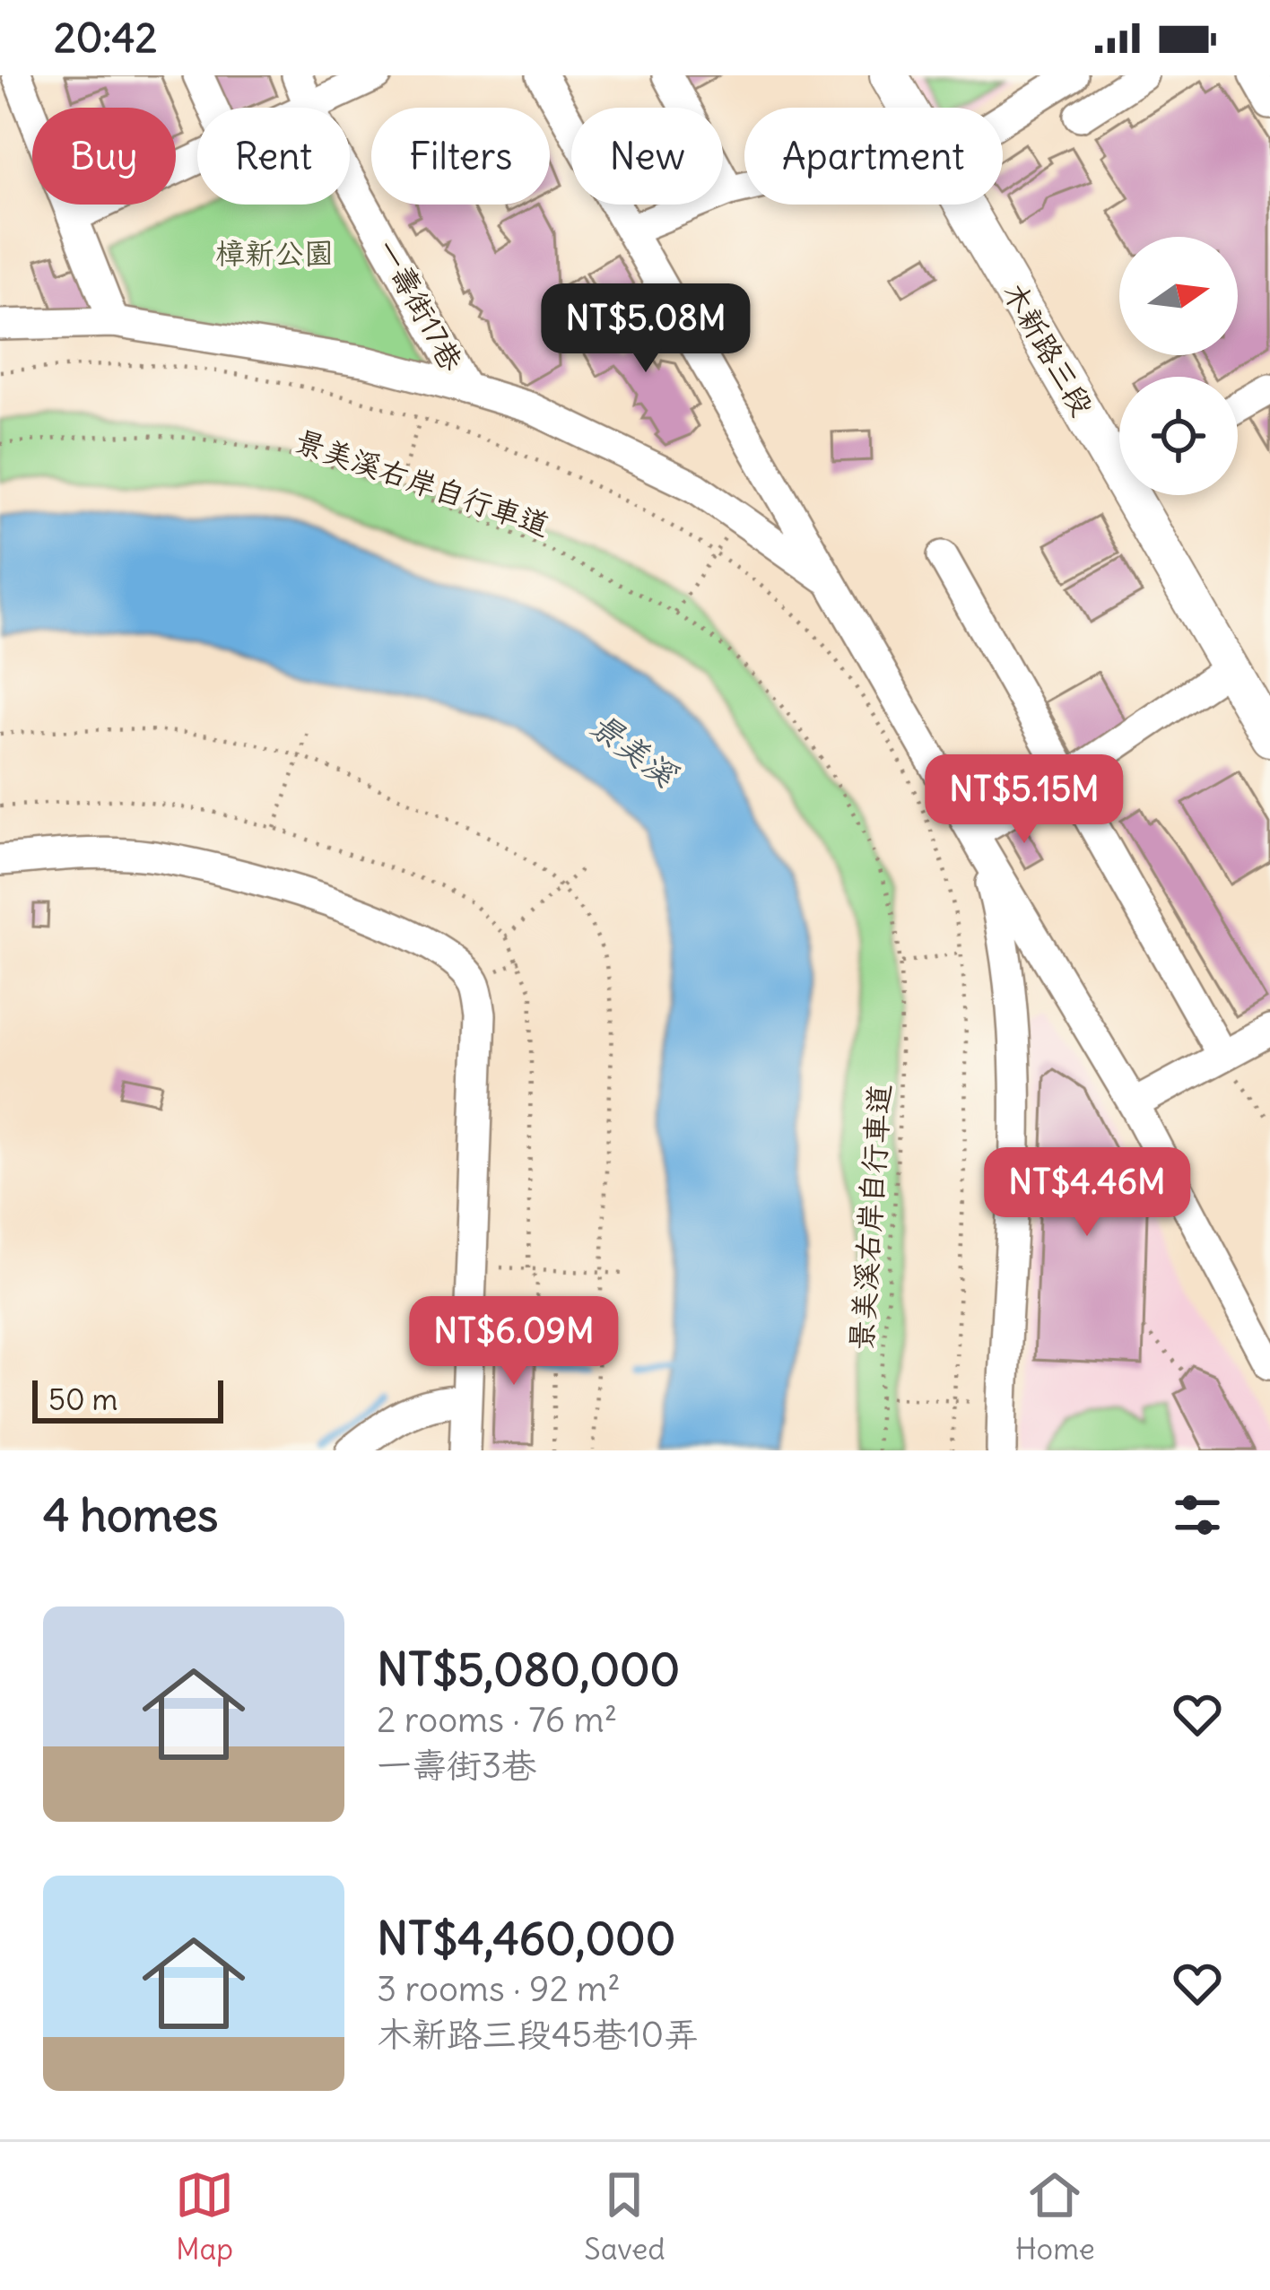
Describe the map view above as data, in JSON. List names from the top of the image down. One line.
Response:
{"streets":{"main road":["木新路三段"],"street":["一壽街17巷"],"path":["景美溪右岸自行車道"]},"water":["景美溪"],"parks":["樟新公園"],"scale_bar":"50 m","north":"right","page":{"status":"20:42","chip":["Buy","Rent","Filters","New","Apartment"],"price":["NT$5.08M","NT$5.15M","NT$4.46M","NT$6.09M"],"scale":"50 m","heading":"4 homes","list":[{"name":"NT$5,080,000","note":"2 rooms · 76 m² · 一壽街3巷"},{"name":"NT$4,460,000","note":"3 rooms · 92 m² · 木新路三段45巷10弄"}],"tabs":["Map","Saved","Home"]}}
